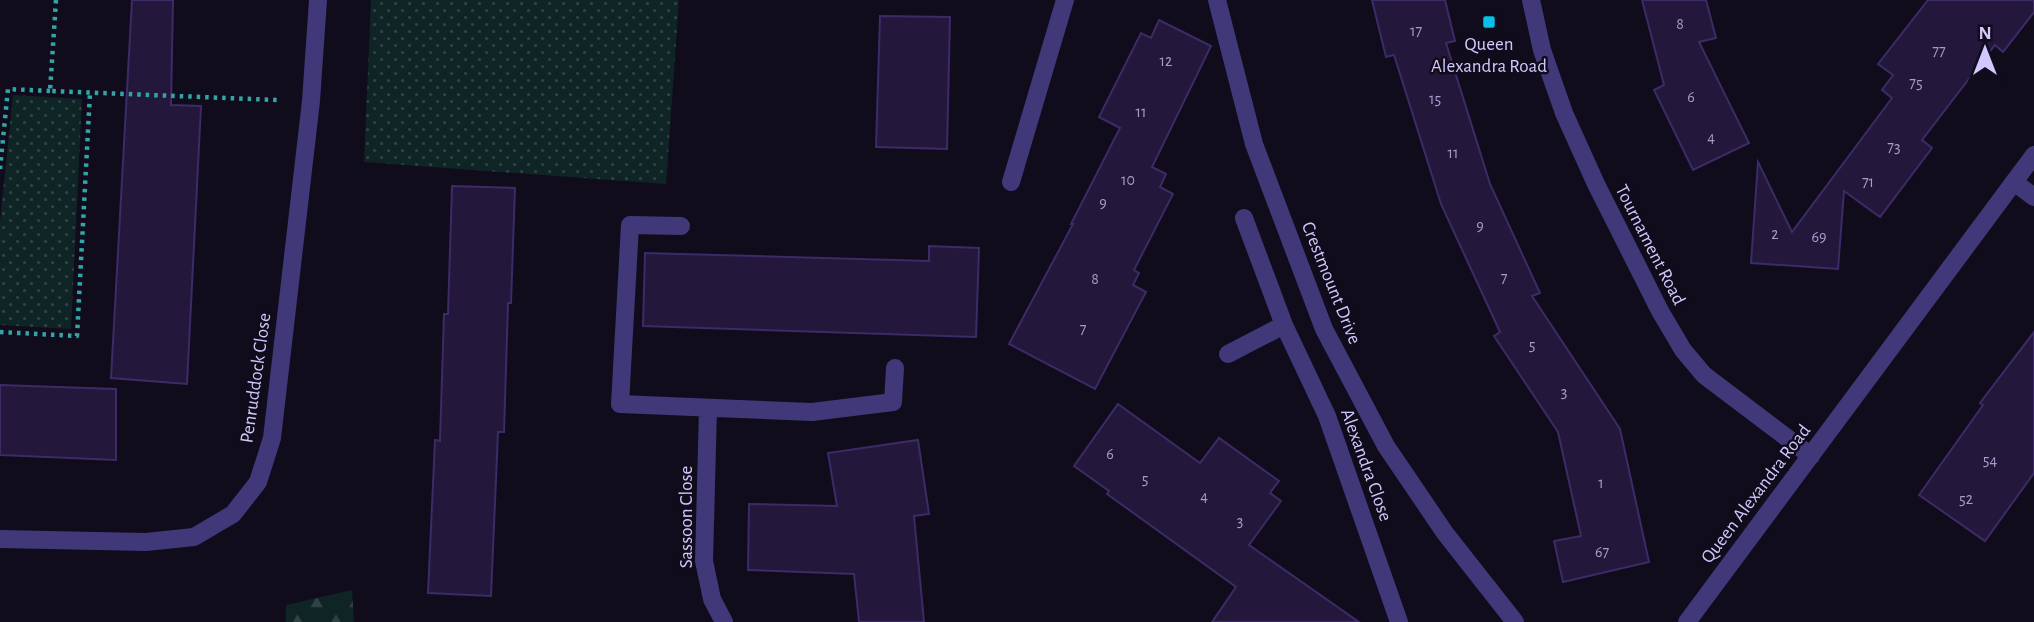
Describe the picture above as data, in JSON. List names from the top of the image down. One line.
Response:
{"streets":{"street":["Tournament Road","Crestmount Drive","Penruddock Close","Alexandra Close","Queen Alexandra Road","Sassoon Close"]},"crossings":[["Tournament Road","Queen Alexandra Road"]],"places":{"transit":["Queen Alexandra Road"]},"house_numbers":["8","17","77","12","75","6","15","11","4","73","11","10","71","9","9","2","69","7","8","7","5","3","6","54","5","1","4","52","3","67"],"north":"top"}
